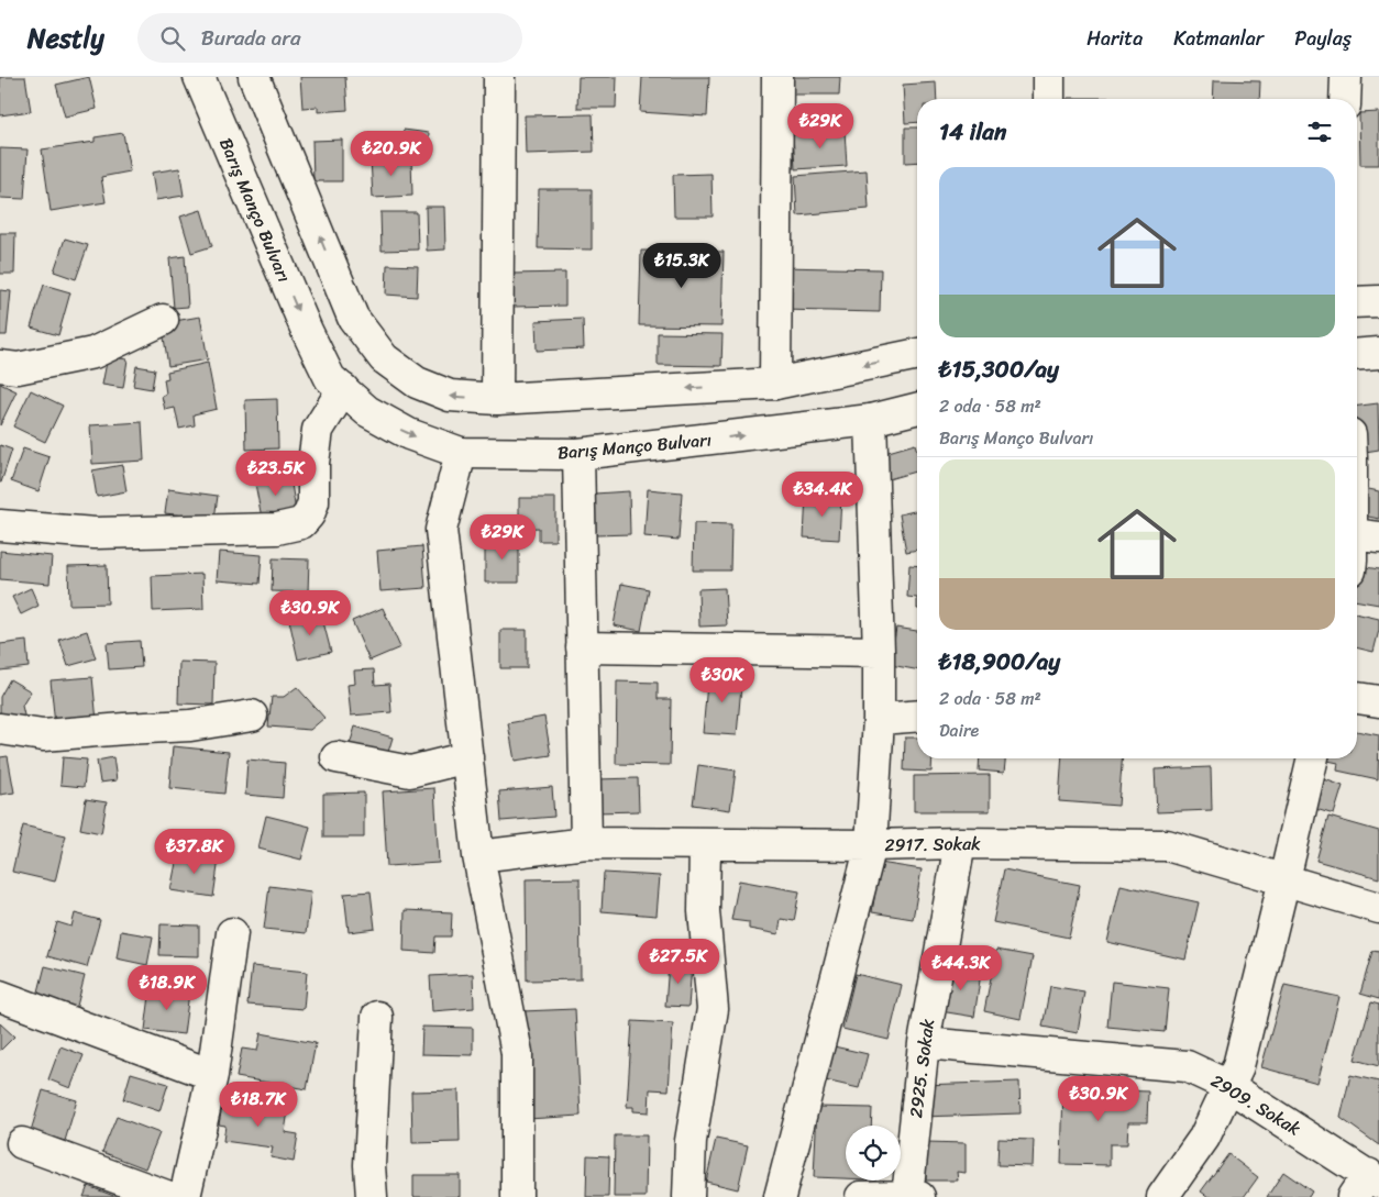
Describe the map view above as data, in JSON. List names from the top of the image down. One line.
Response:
{"streets":{"street":["Barış Manço Bulvarı","2917. Sokak","2925. Sokak","2909. Sokak"]},"crossings":[["2917. Sokak","2925. Sokak"],["2925. Sokak","2909. Sokak"]],"one_way":["Barış Manço Bulvarı"],"page":{"header":"Nestly","search":"Burada ara","nav":["Harita","Katmanlar","Paylaş"],"heading":"14 ilan","price":["₺29K","₺20.9K","₺15.3K","₺23.5K","₺34.4K","₺29K","₺30.9K","₺30K","₺37.8K","₺27.5K","₺44.3K","₺18.9K","₺30.9K","₺18.7K"],"list":[{"name":"₺15,300/ay","note":"2 oda · 58 m² · Barış Manço Bulvarı"},{"name":"₺18,900/ay","note":"2 oda · 58 m² · Daire"}]}}
